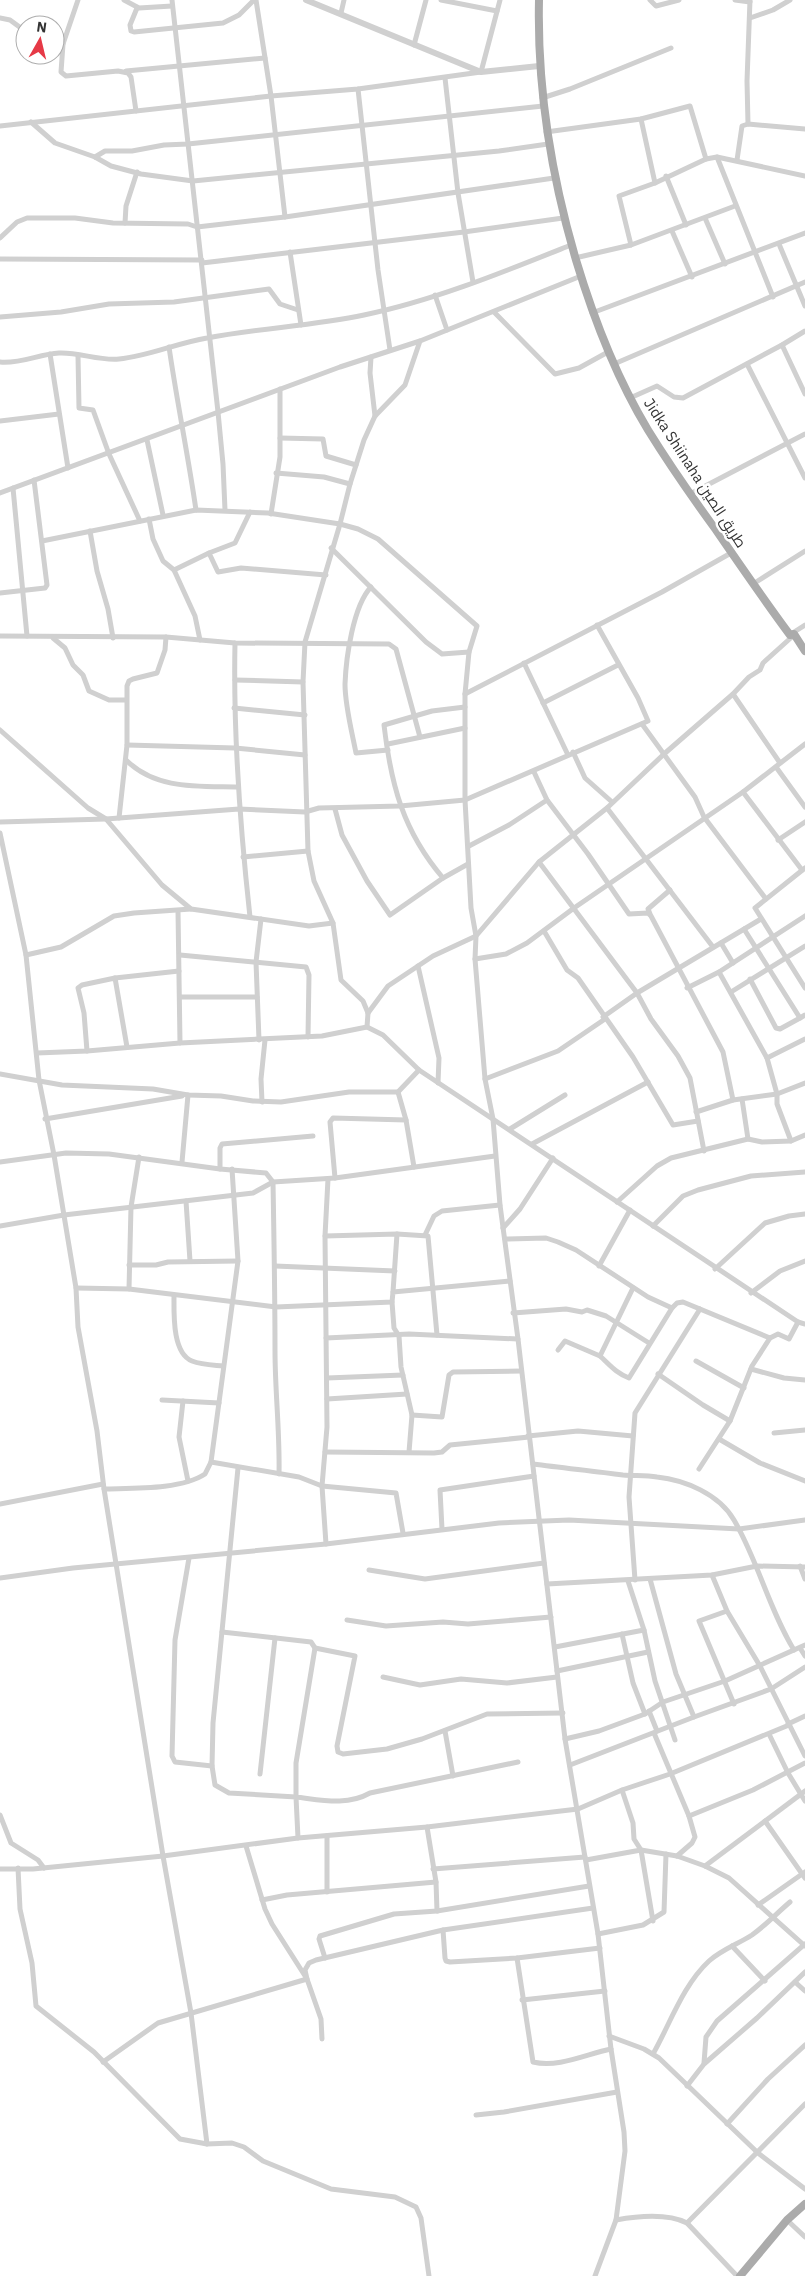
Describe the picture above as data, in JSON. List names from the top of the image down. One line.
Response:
{"streets":{"main road":["Jidka Shiinaha طريق الصين"]},"north":"top"}
